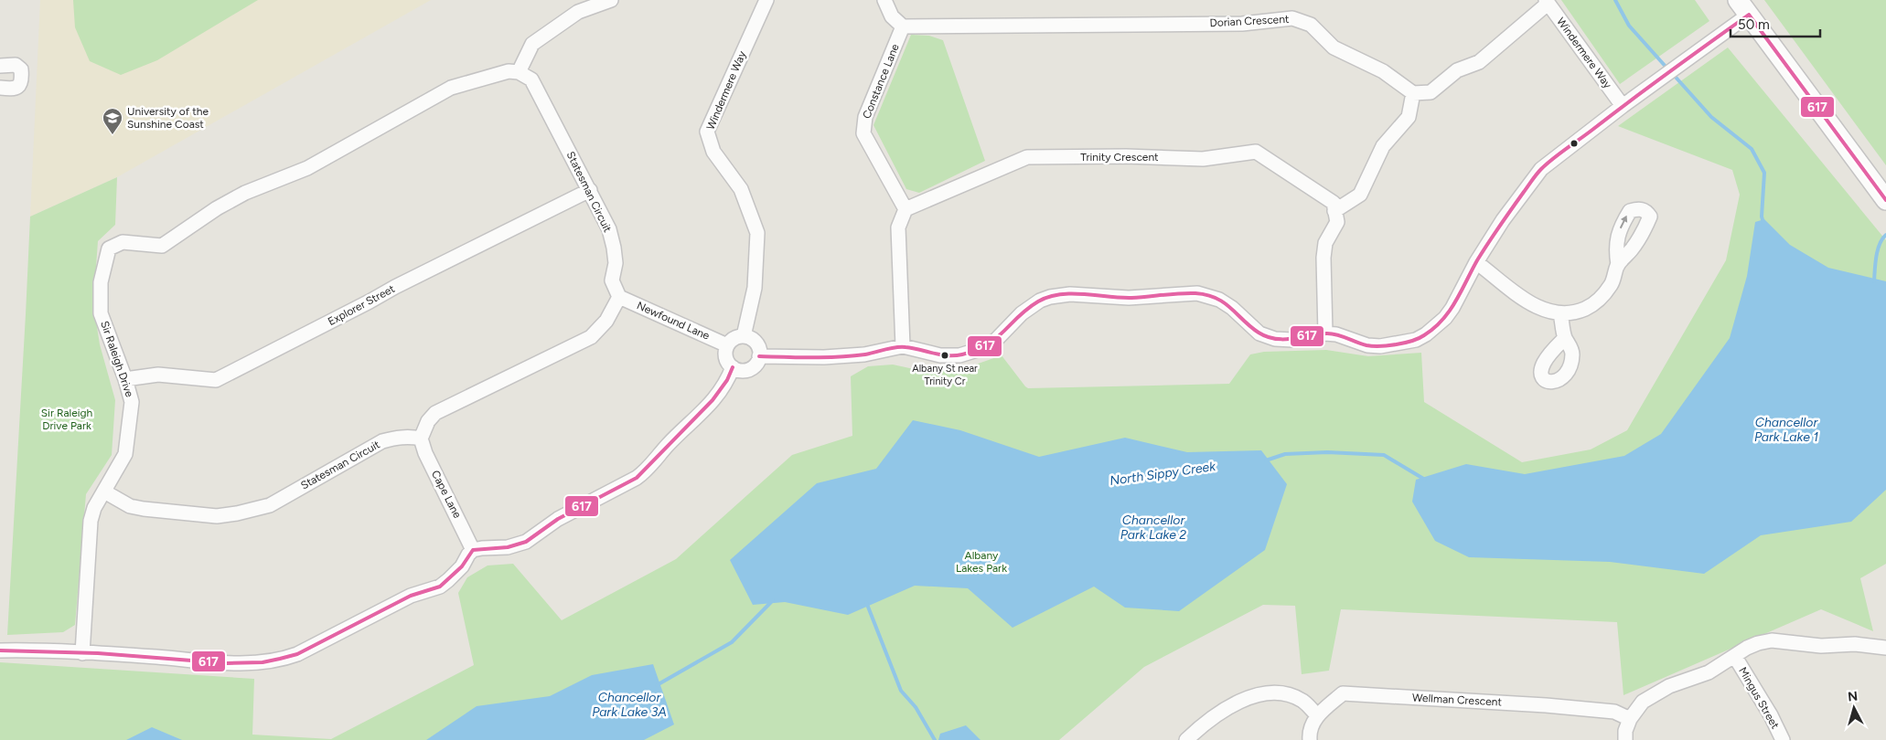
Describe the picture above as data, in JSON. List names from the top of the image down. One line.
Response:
{"streets":{"street":["Dorian Crescent","Windermere Way","Constance Lane","Trinity Crescent","Statesman Circuit","Explorer Street","Newfound Lane","Sir Raleigh Drive","Cape Lane","Mingus Street","Wellman Crescent"]},"crossings":[["Dorian Crescent","Constance Lane"],["Windermere Way","Newfound Lane"],["Constance Lane","Trinity Crescent"],["Statesman Circuit","Explorer Street"],["Statesman Circuit","Newfound Lane"],["Statesman Circuit","Sir Raleigh Drive"],["Statesman Circuit","Cape Lane"],["Explorer Street","Sir Raleigh Drive"]],"water":["Chancellor Park Lake 1","North Sippy Creek","Chancellor Park Lake 2","Chancellor Park Lake 3A"],"parks":["Sir Raleigh Drive Park","Albany Lakes Park"],"places":{"school or university":["University of the Sunshine Coast"],"other":["Albany St near Trinity Cr"]},"lines":["transit line 617"],"scale_bar":"50 m","north":"top"}
